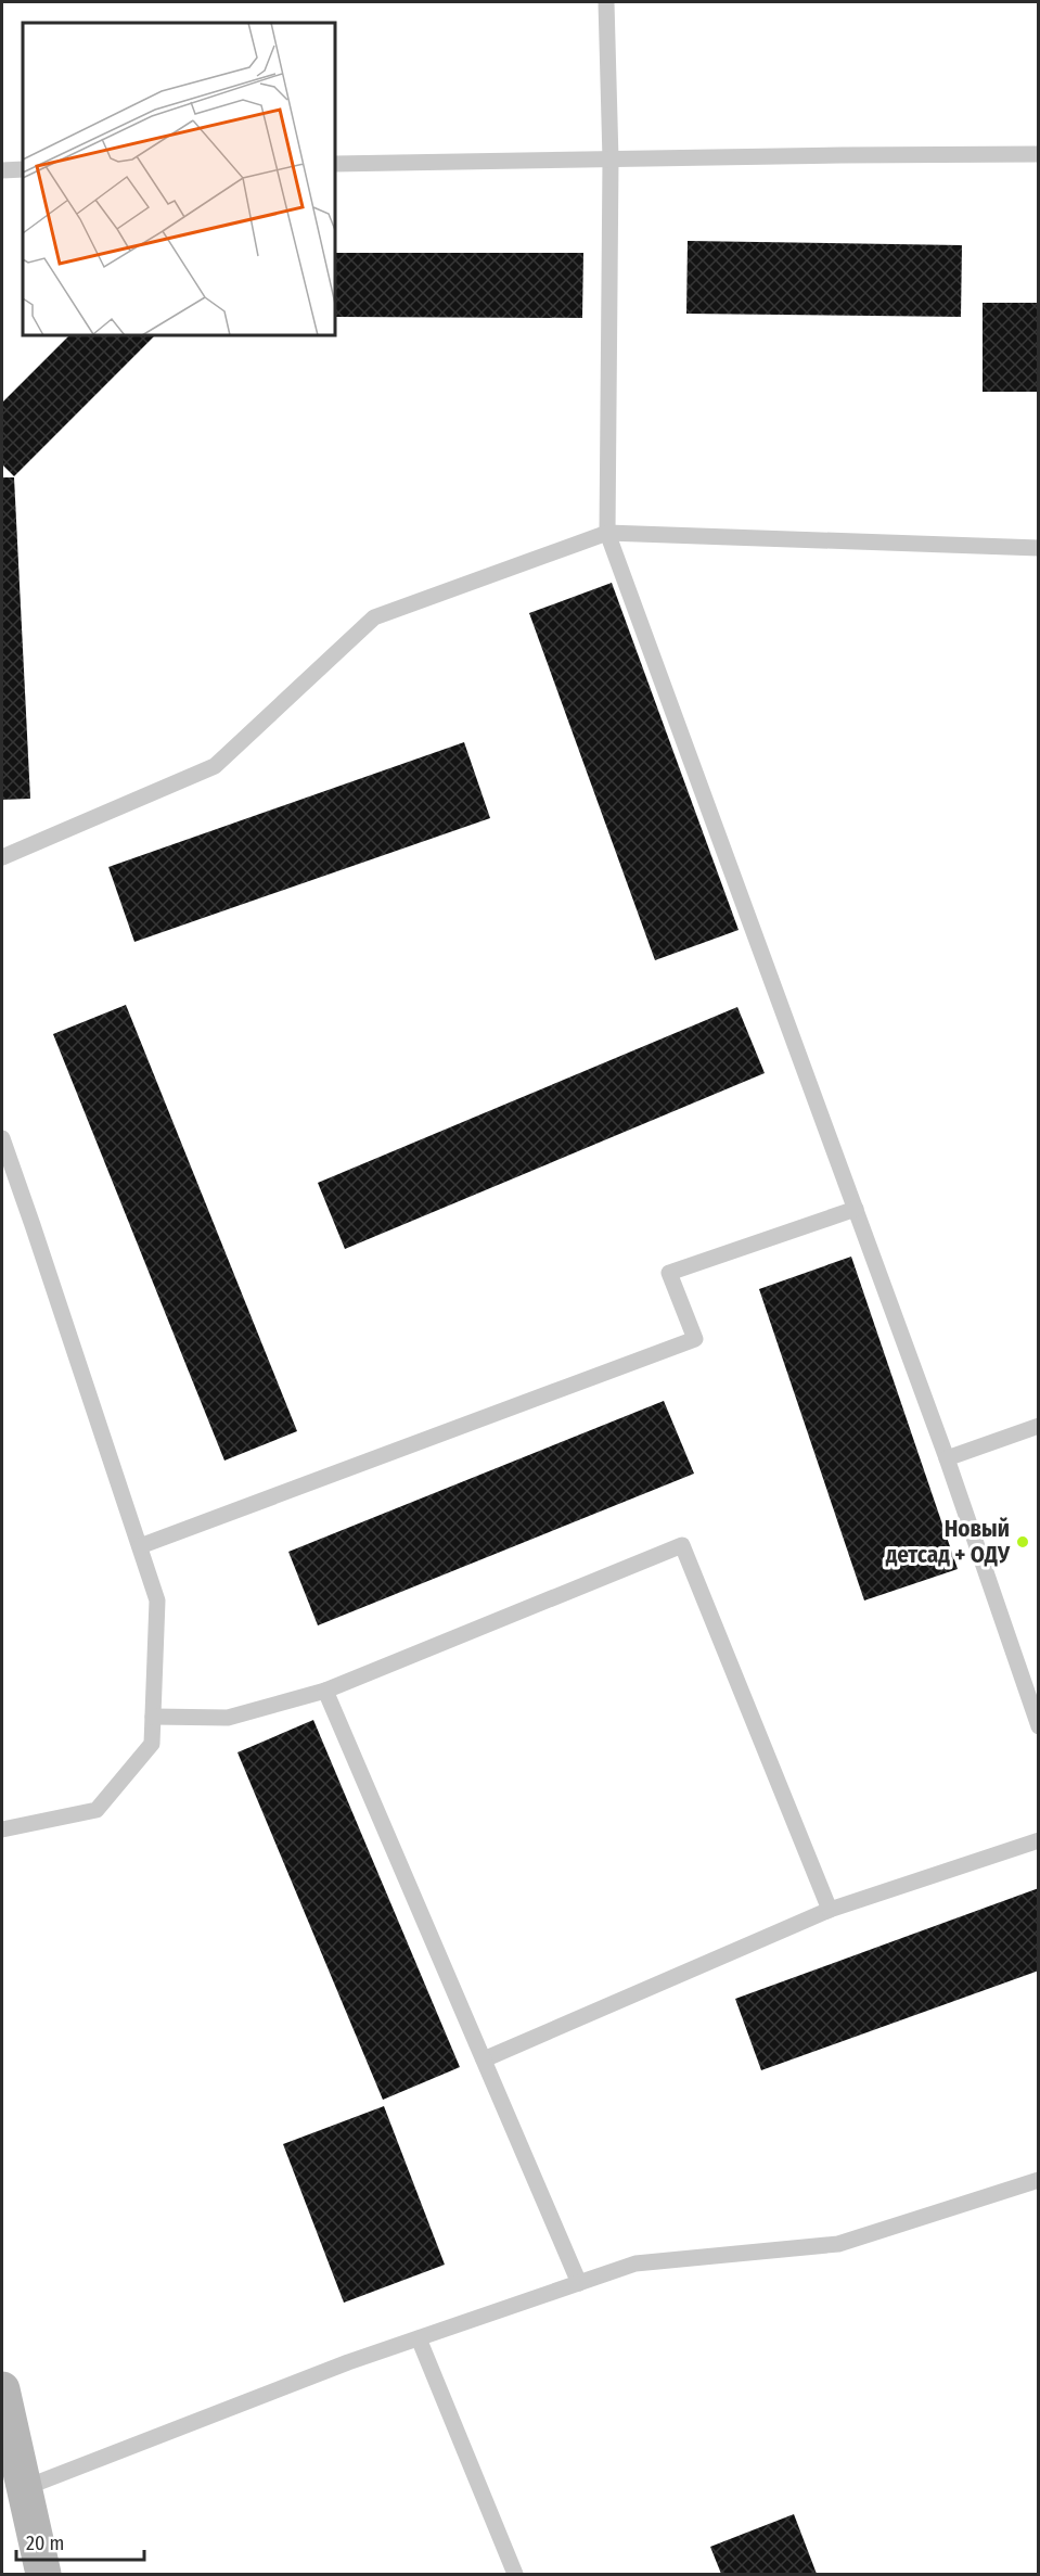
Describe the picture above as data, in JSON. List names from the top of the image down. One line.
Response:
{"places":["Новый детсад + ОДУ"],"scale_bar":"20 m"}
